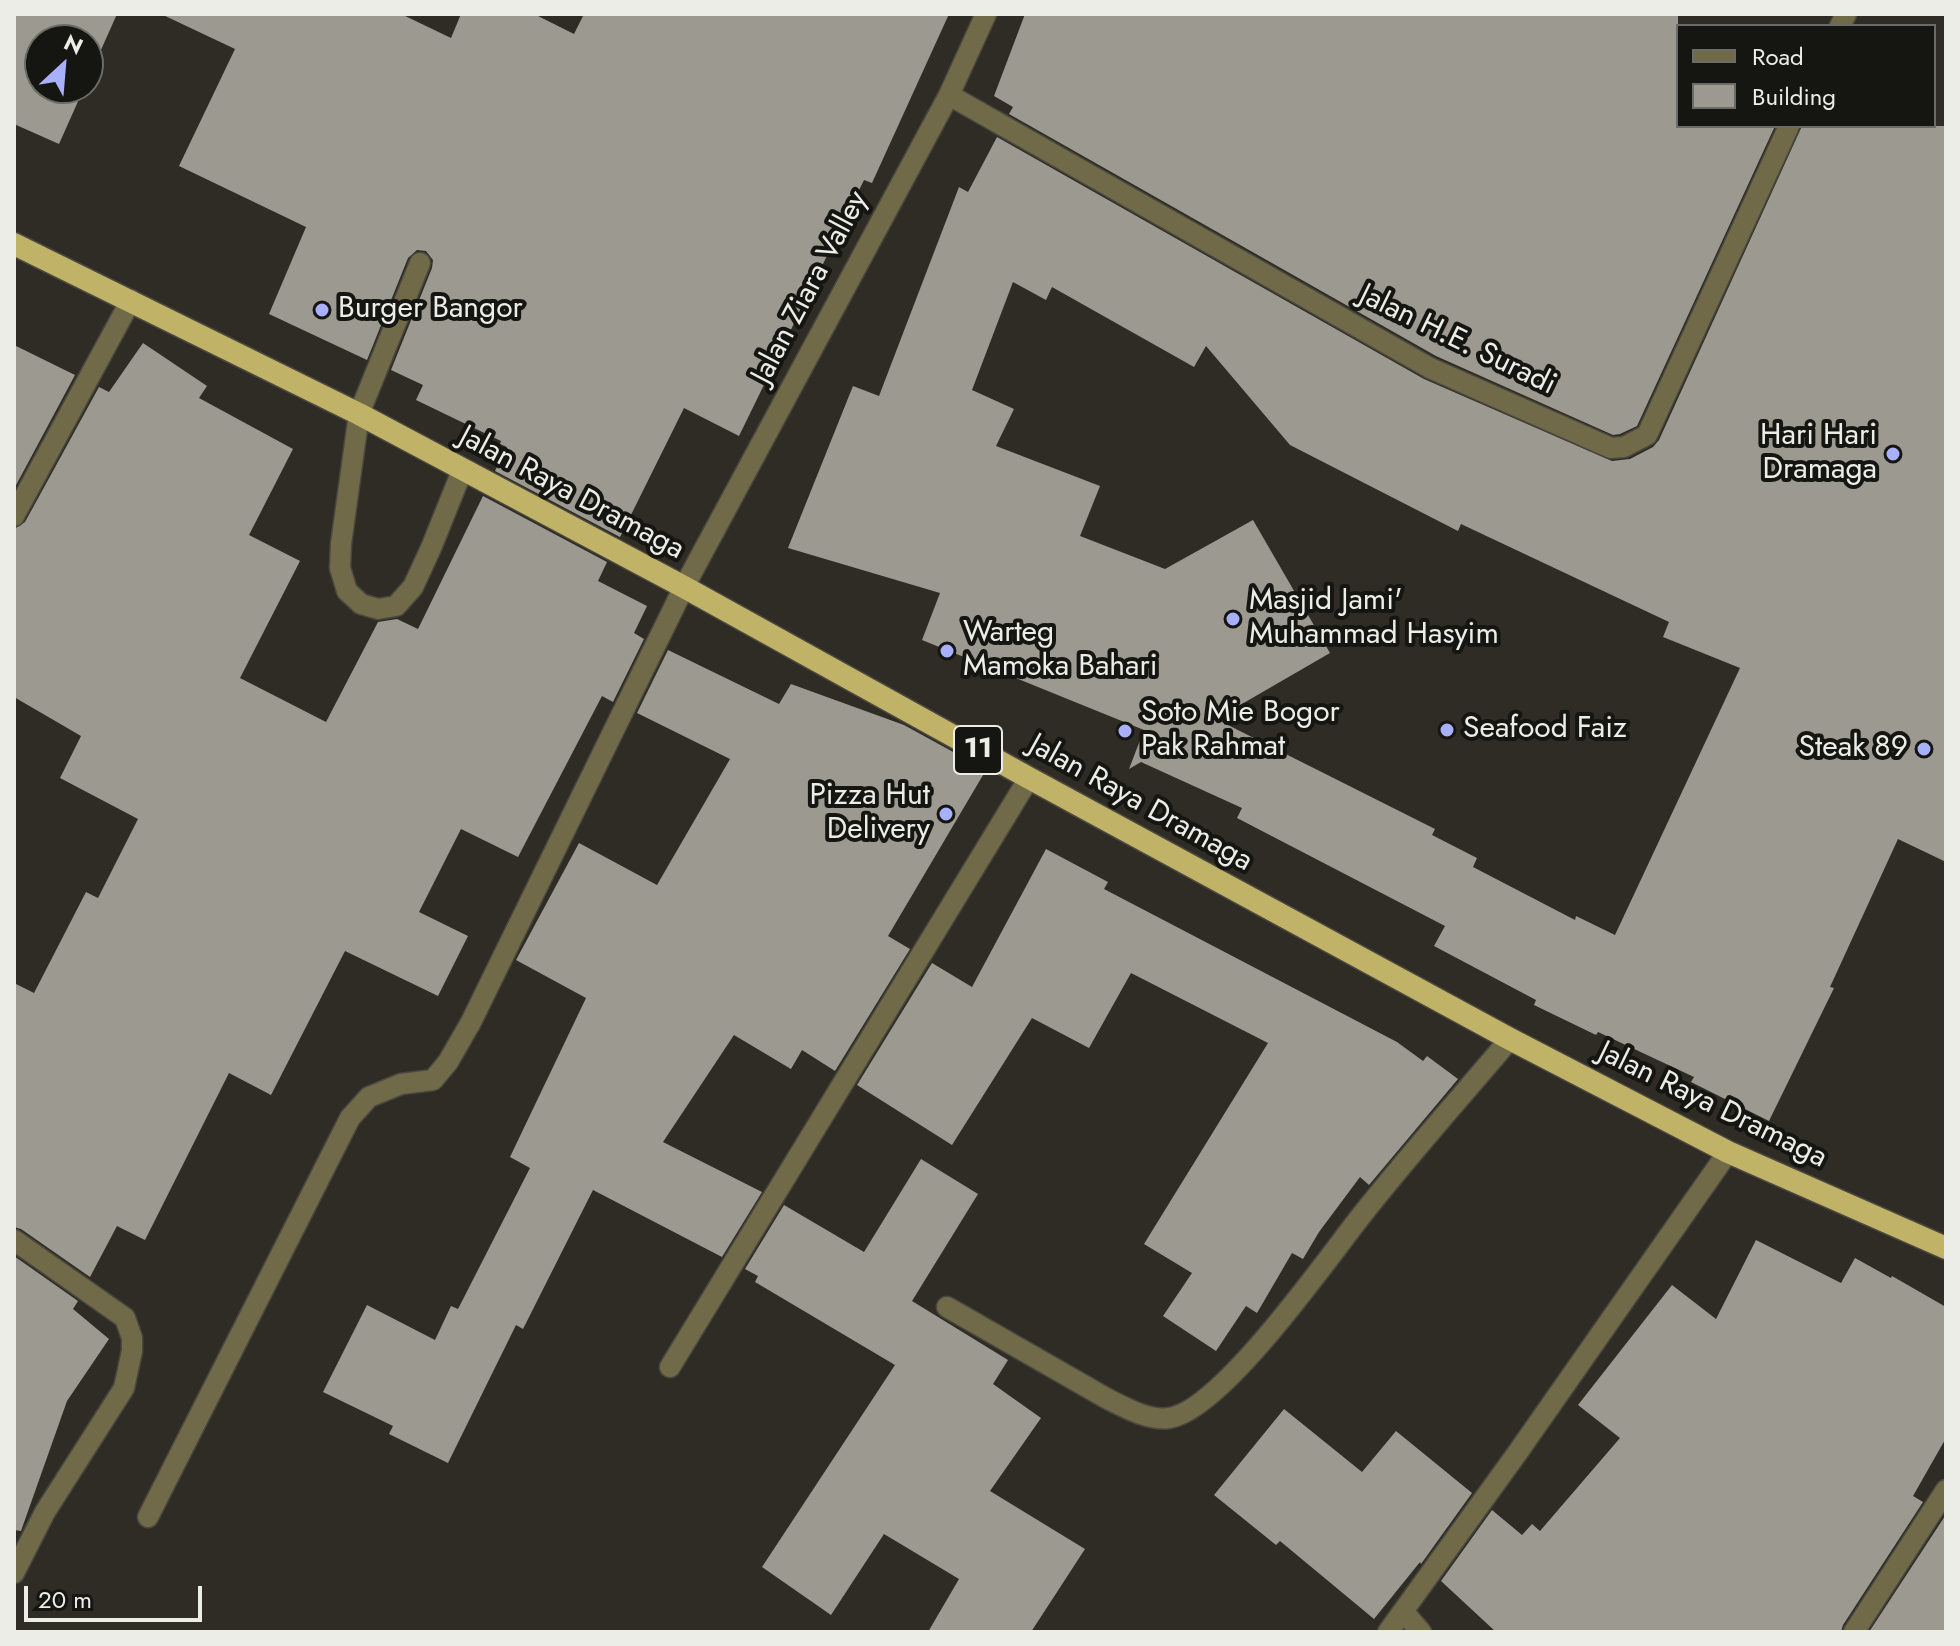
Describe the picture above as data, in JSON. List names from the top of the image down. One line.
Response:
{"streets":{"highway":["Jalan Raya Dramaga","11"],"street":["Jalan Ziara Valley","Jalan H.E. Suradi"]},"crossings":[["Jalan Ziara Valley","Jalan H.E. Suradi"],["Jalan Ziara Valley","Jalan Raya Dramaga"]],"places":["Burger Bangor","Hari Hari Dramaga","Masjid Jami' Muhammad Hasyim","Warteg Mamoka Bahari","Seafood Faiz","Soto Mie Bogor Pak Rahmat","Steak 89","Pizza Hut Delivery"],"legend":["Road","Building"],"scale_bar":"20 m","north":"top right"}
